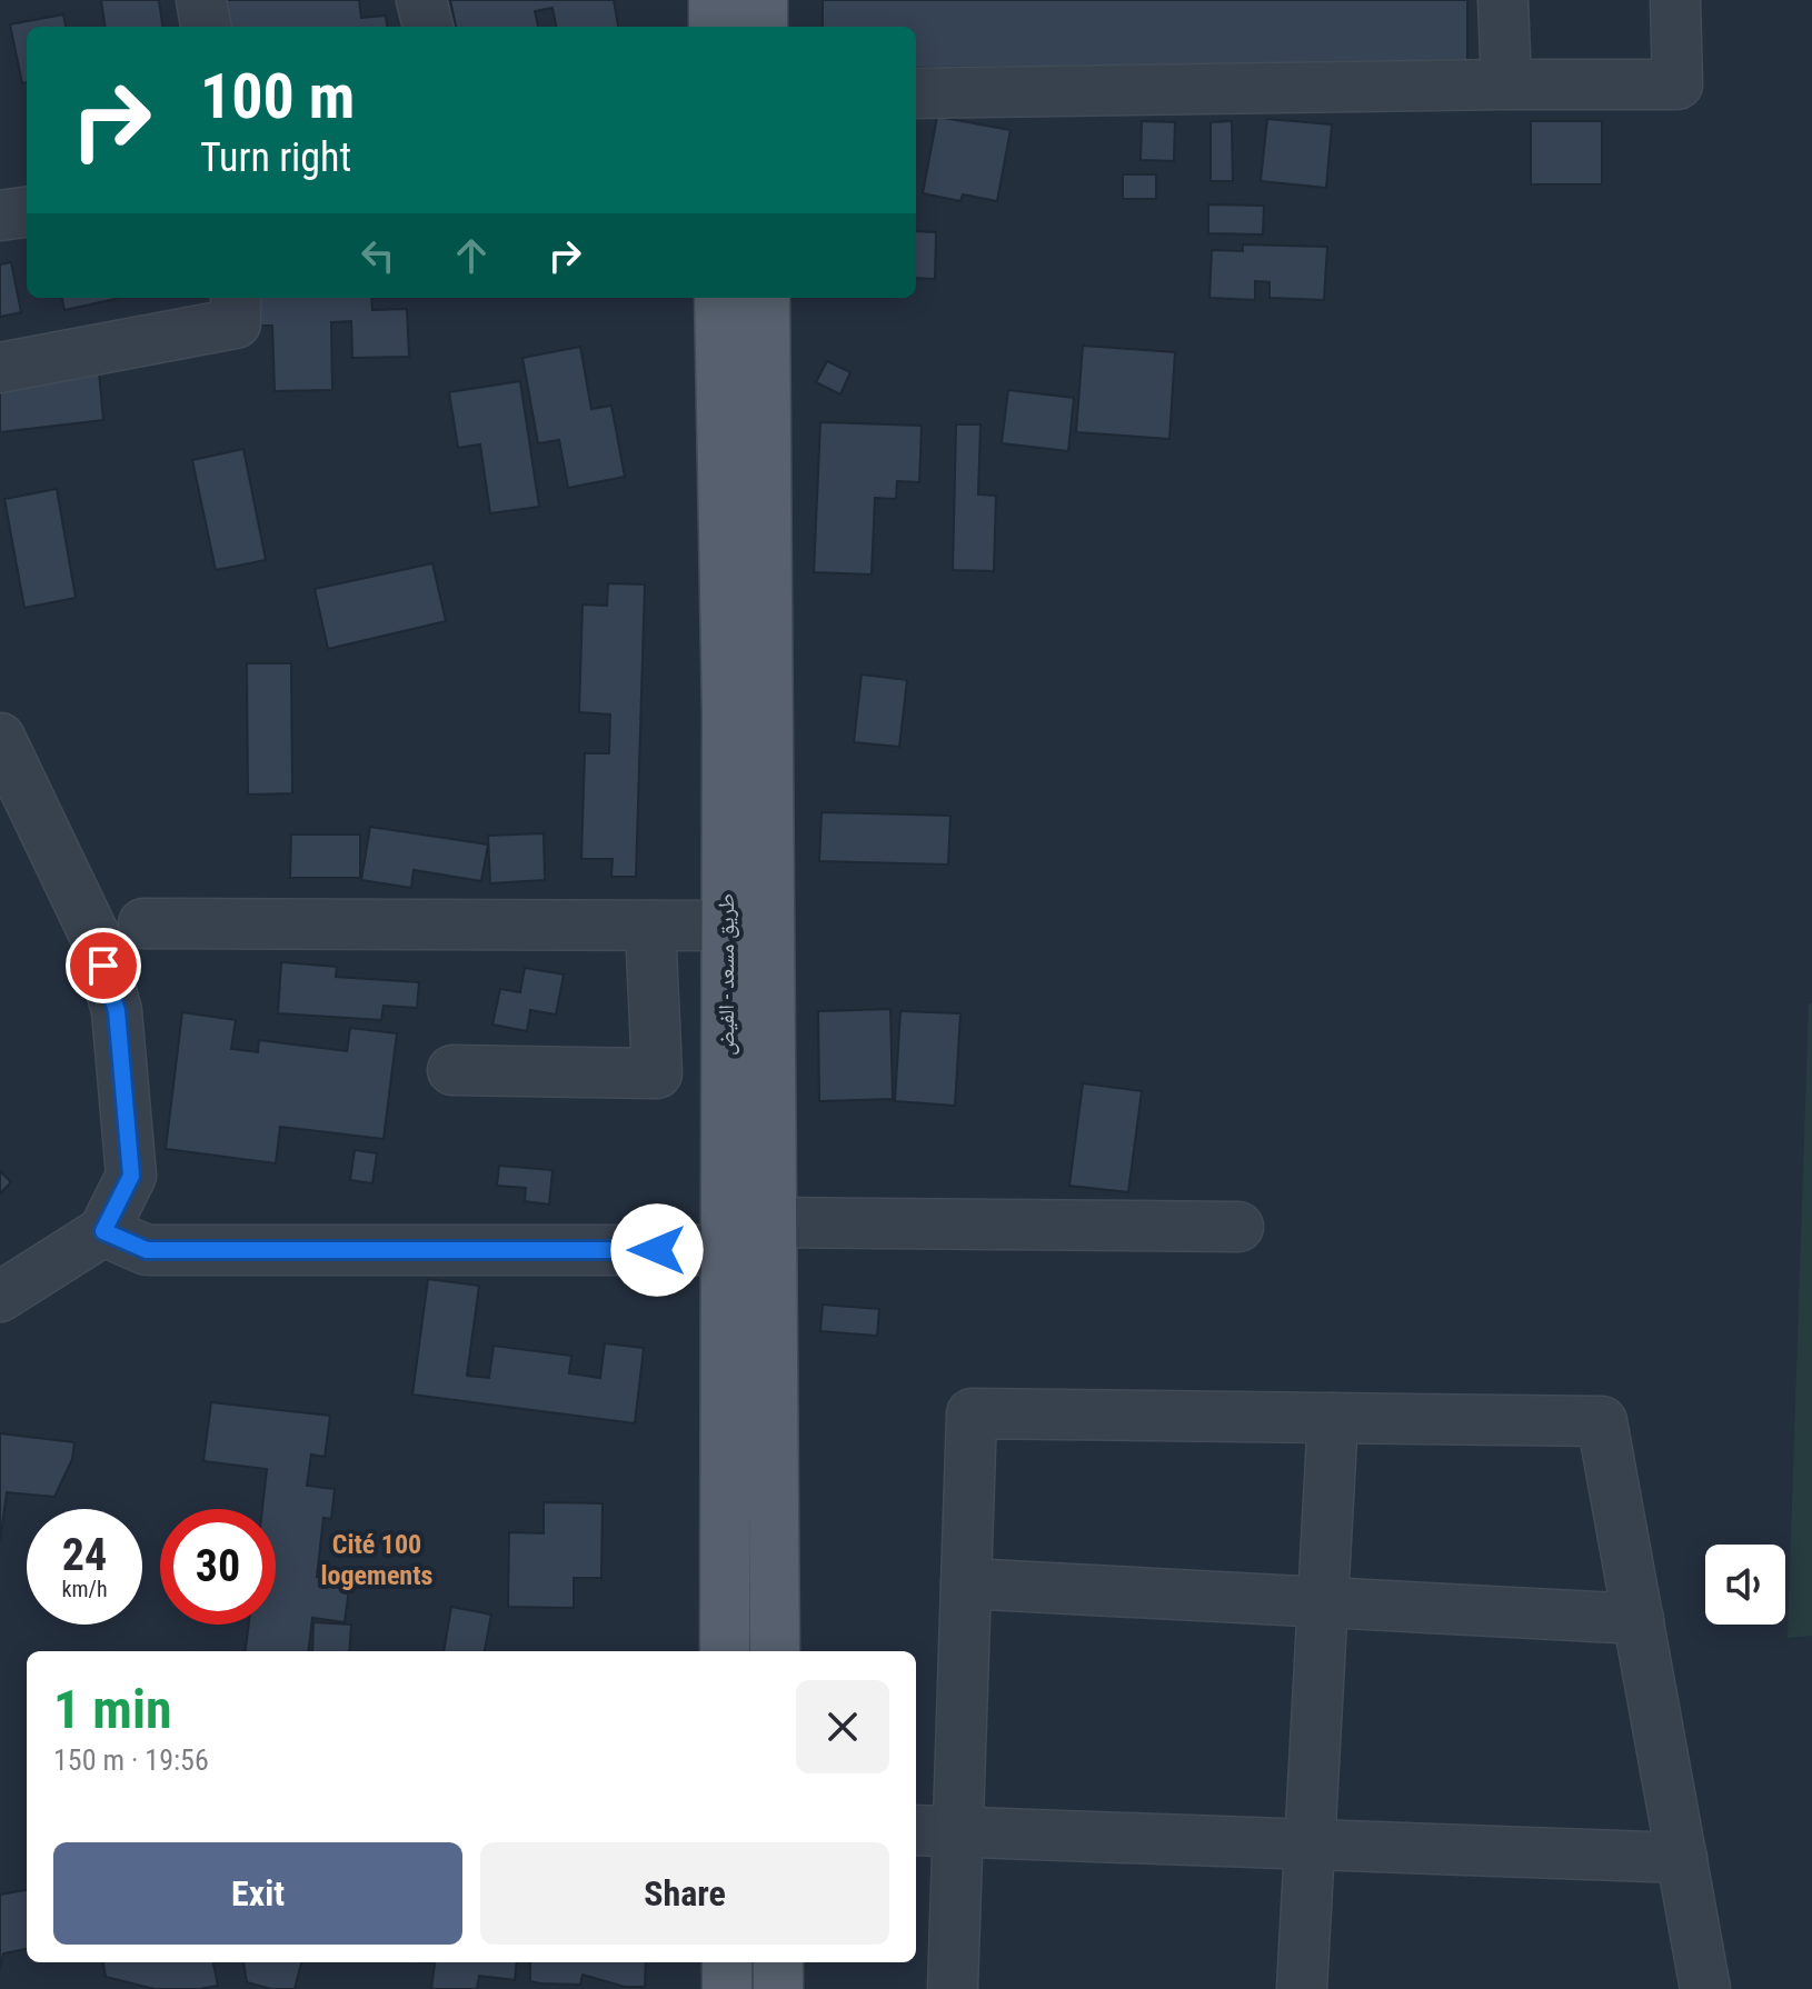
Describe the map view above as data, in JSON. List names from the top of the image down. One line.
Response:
{"streets":{"main road":["طريق مسعد - الفيض"]},"districts":["Cité 100 logements"],"page":{"turn":["100 m","Turn right"],"speed":"24 km/h","limit":"30","heading":["1 min","150 m · 19:56"],"buttons":["Exit","Share"]}}
